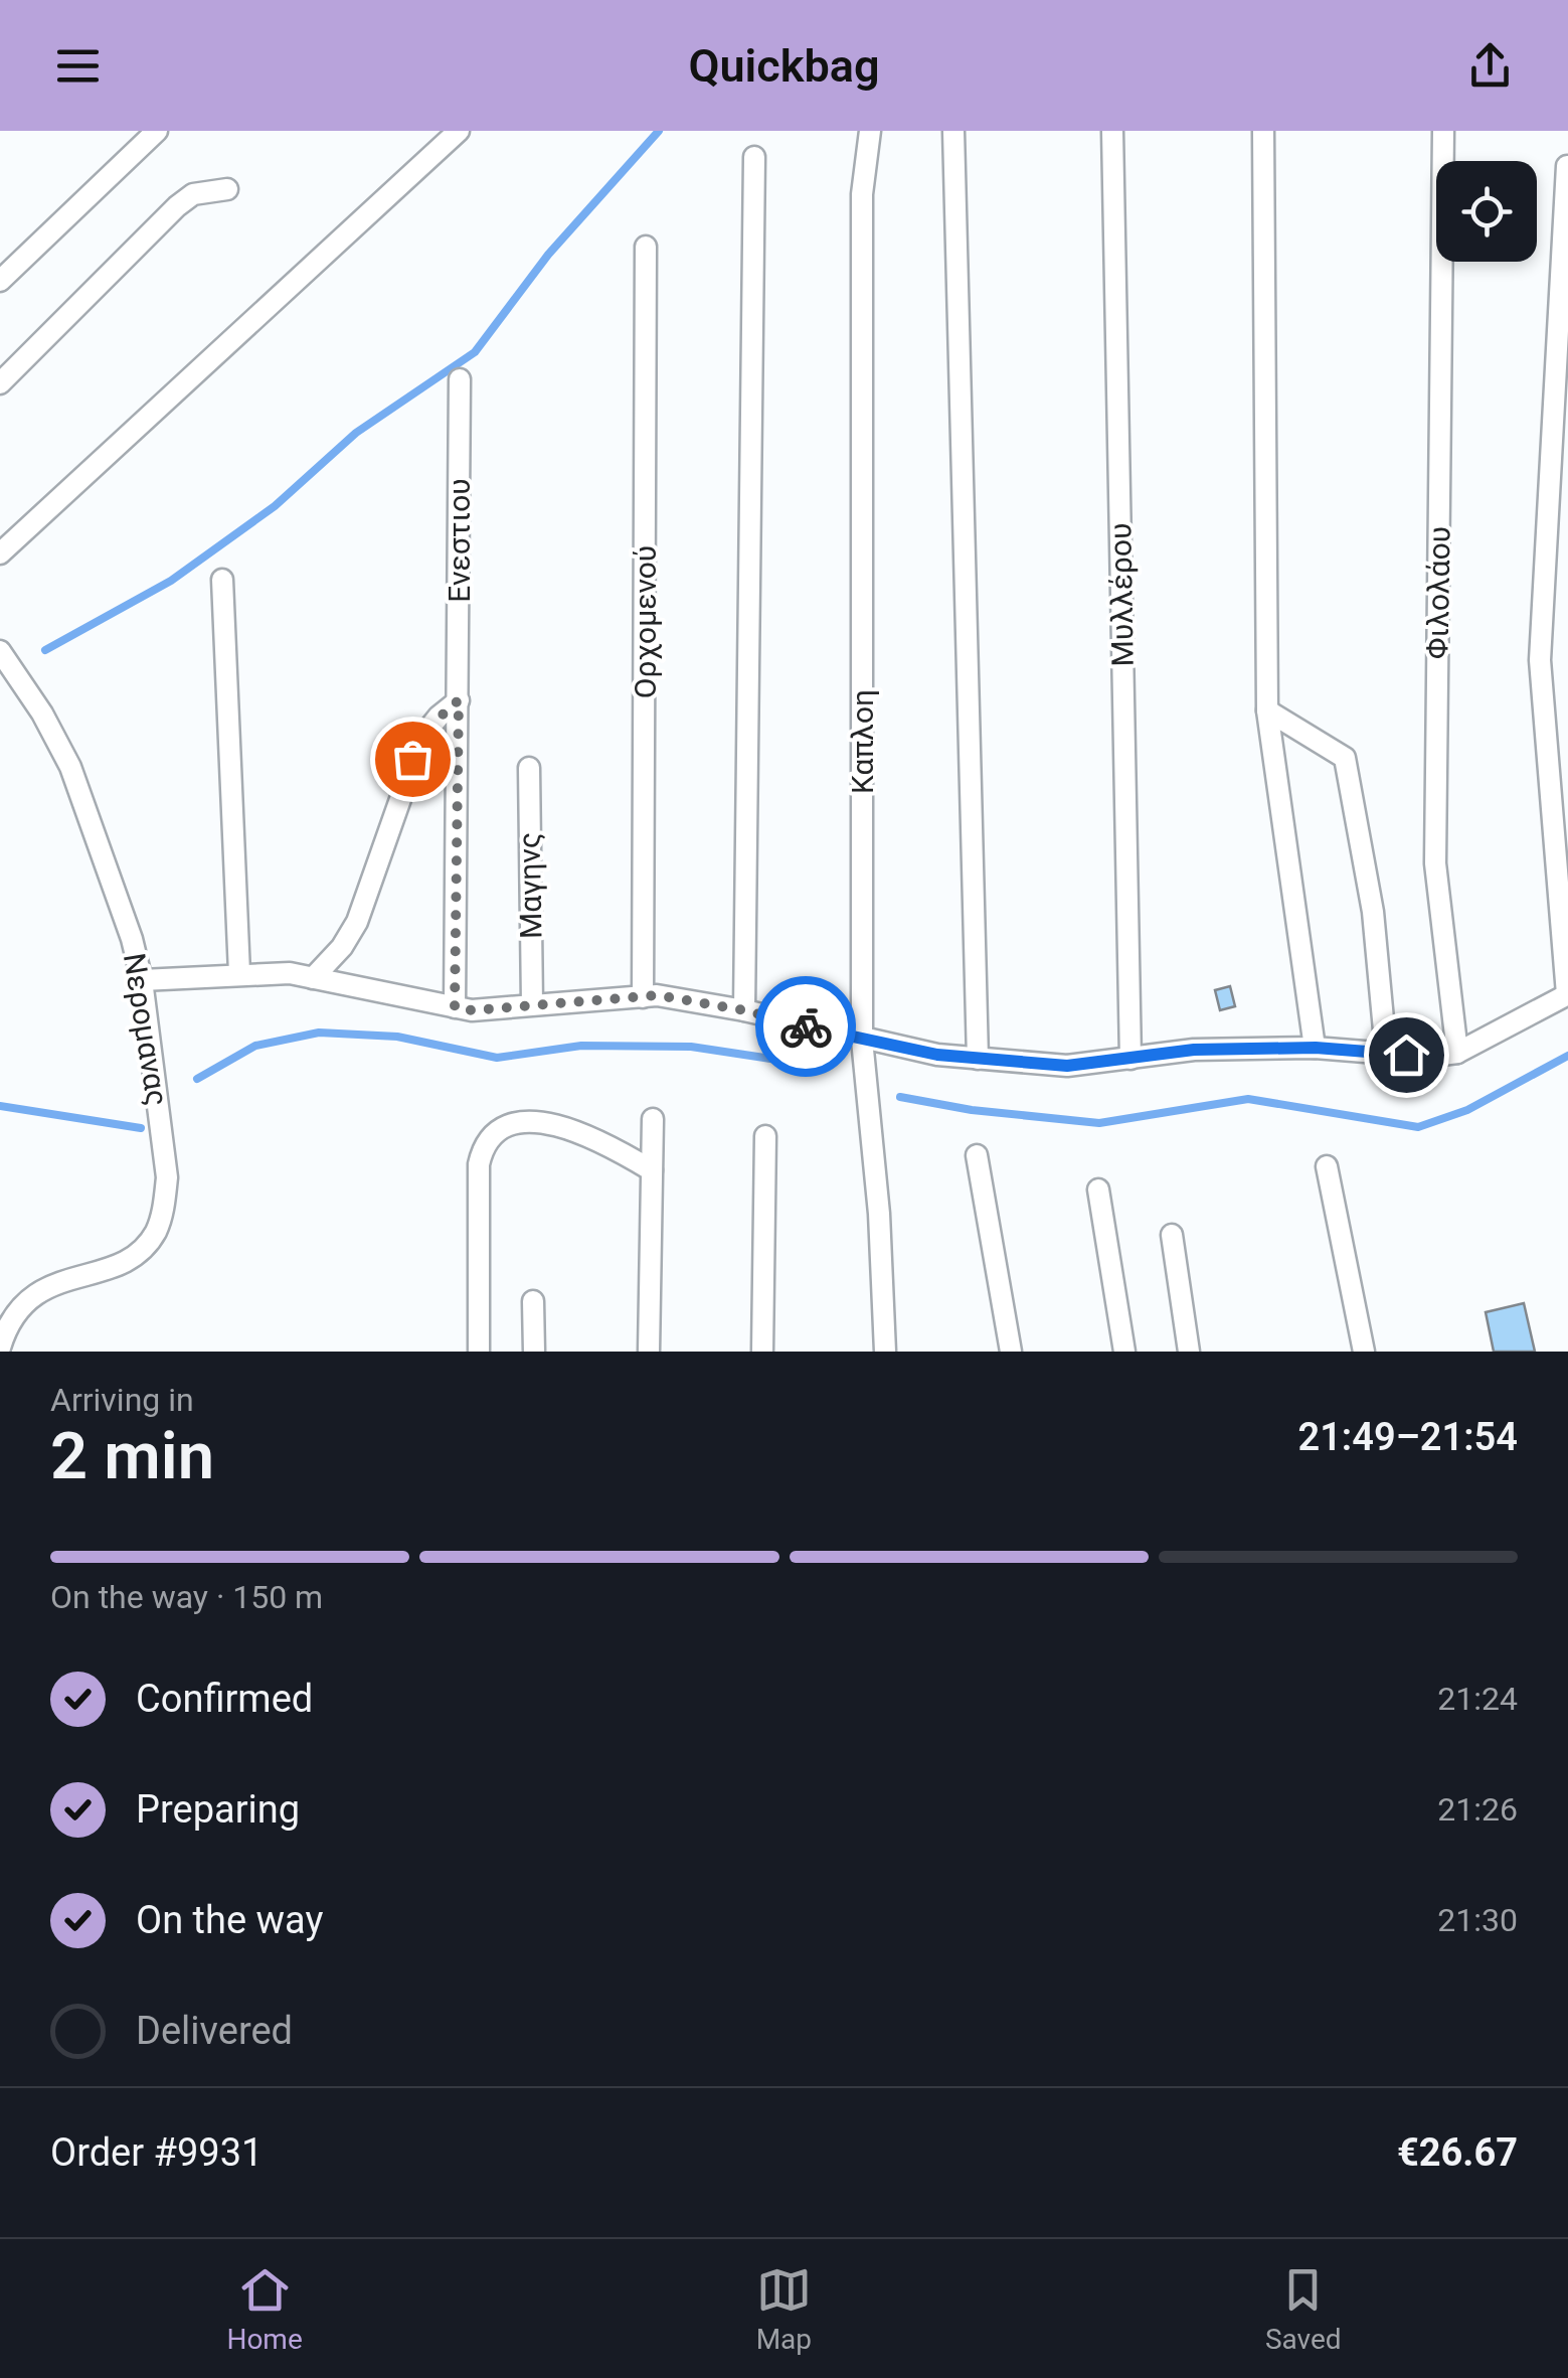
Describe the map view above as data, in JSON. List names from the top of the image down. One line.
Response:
{"streets":{"street":["Ενεστιου","Φιλολάου","Μυλλέρου","Ορχομενού","Καπλοη","Μαγηνς","Νερομανας"]},"page":{"header":"Quickbag","heading":["2 min","Arriving in","21:49–21:54"],"panel":["Order #9931","€26.67"],"bar":"On the way · 150 m","list":[["Confirmed","21:24"],["Preparing","21:26"],["On the way","21:30"],"Delivered"],"tabs":["Home","Map","Saved"]}}
